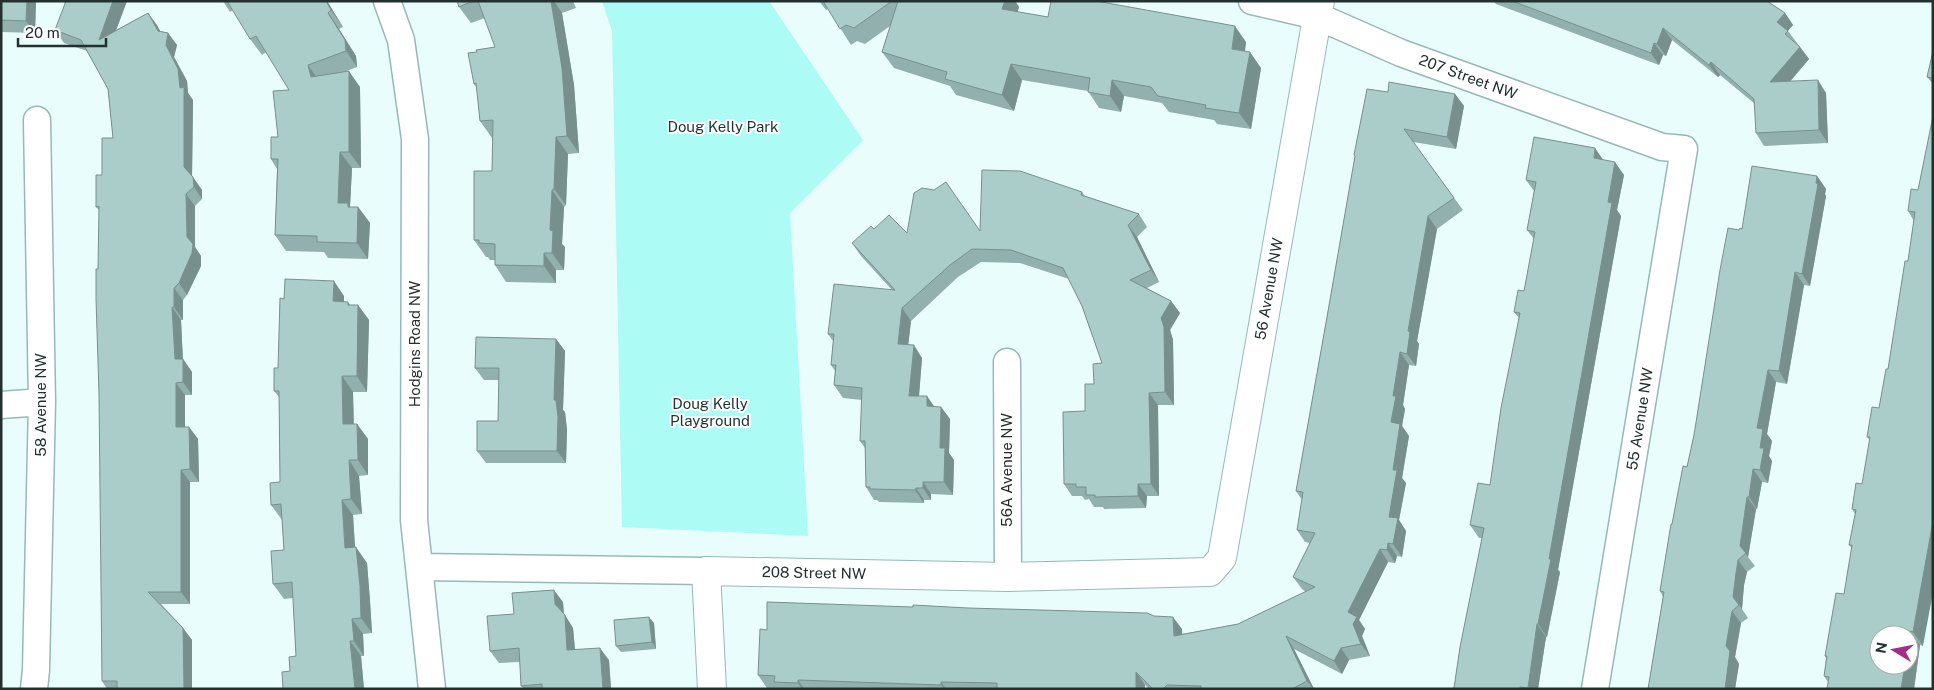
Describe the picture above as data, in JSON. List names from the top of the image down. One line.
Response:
{"streets":{"street":["207 Street NW","56 Avenue NW","Hodgins Road NW","58 Avenue NW","55 Avenue NW","56A Avenue NW","208 Street NW"]},"crossings":[["207 Street NW","56 Avenue NW"],["207 Street NW","55 Avenue NW"],["56 Avenue NW","208 Street NW"],["Hodgins Road NW","208 Street NW"],["56A Avenue NW","208 Street NW"]],"parks":["Doug Kelly Park","Doug Kelly Playground"],"scale_bar":"20 m","north":"left"}
